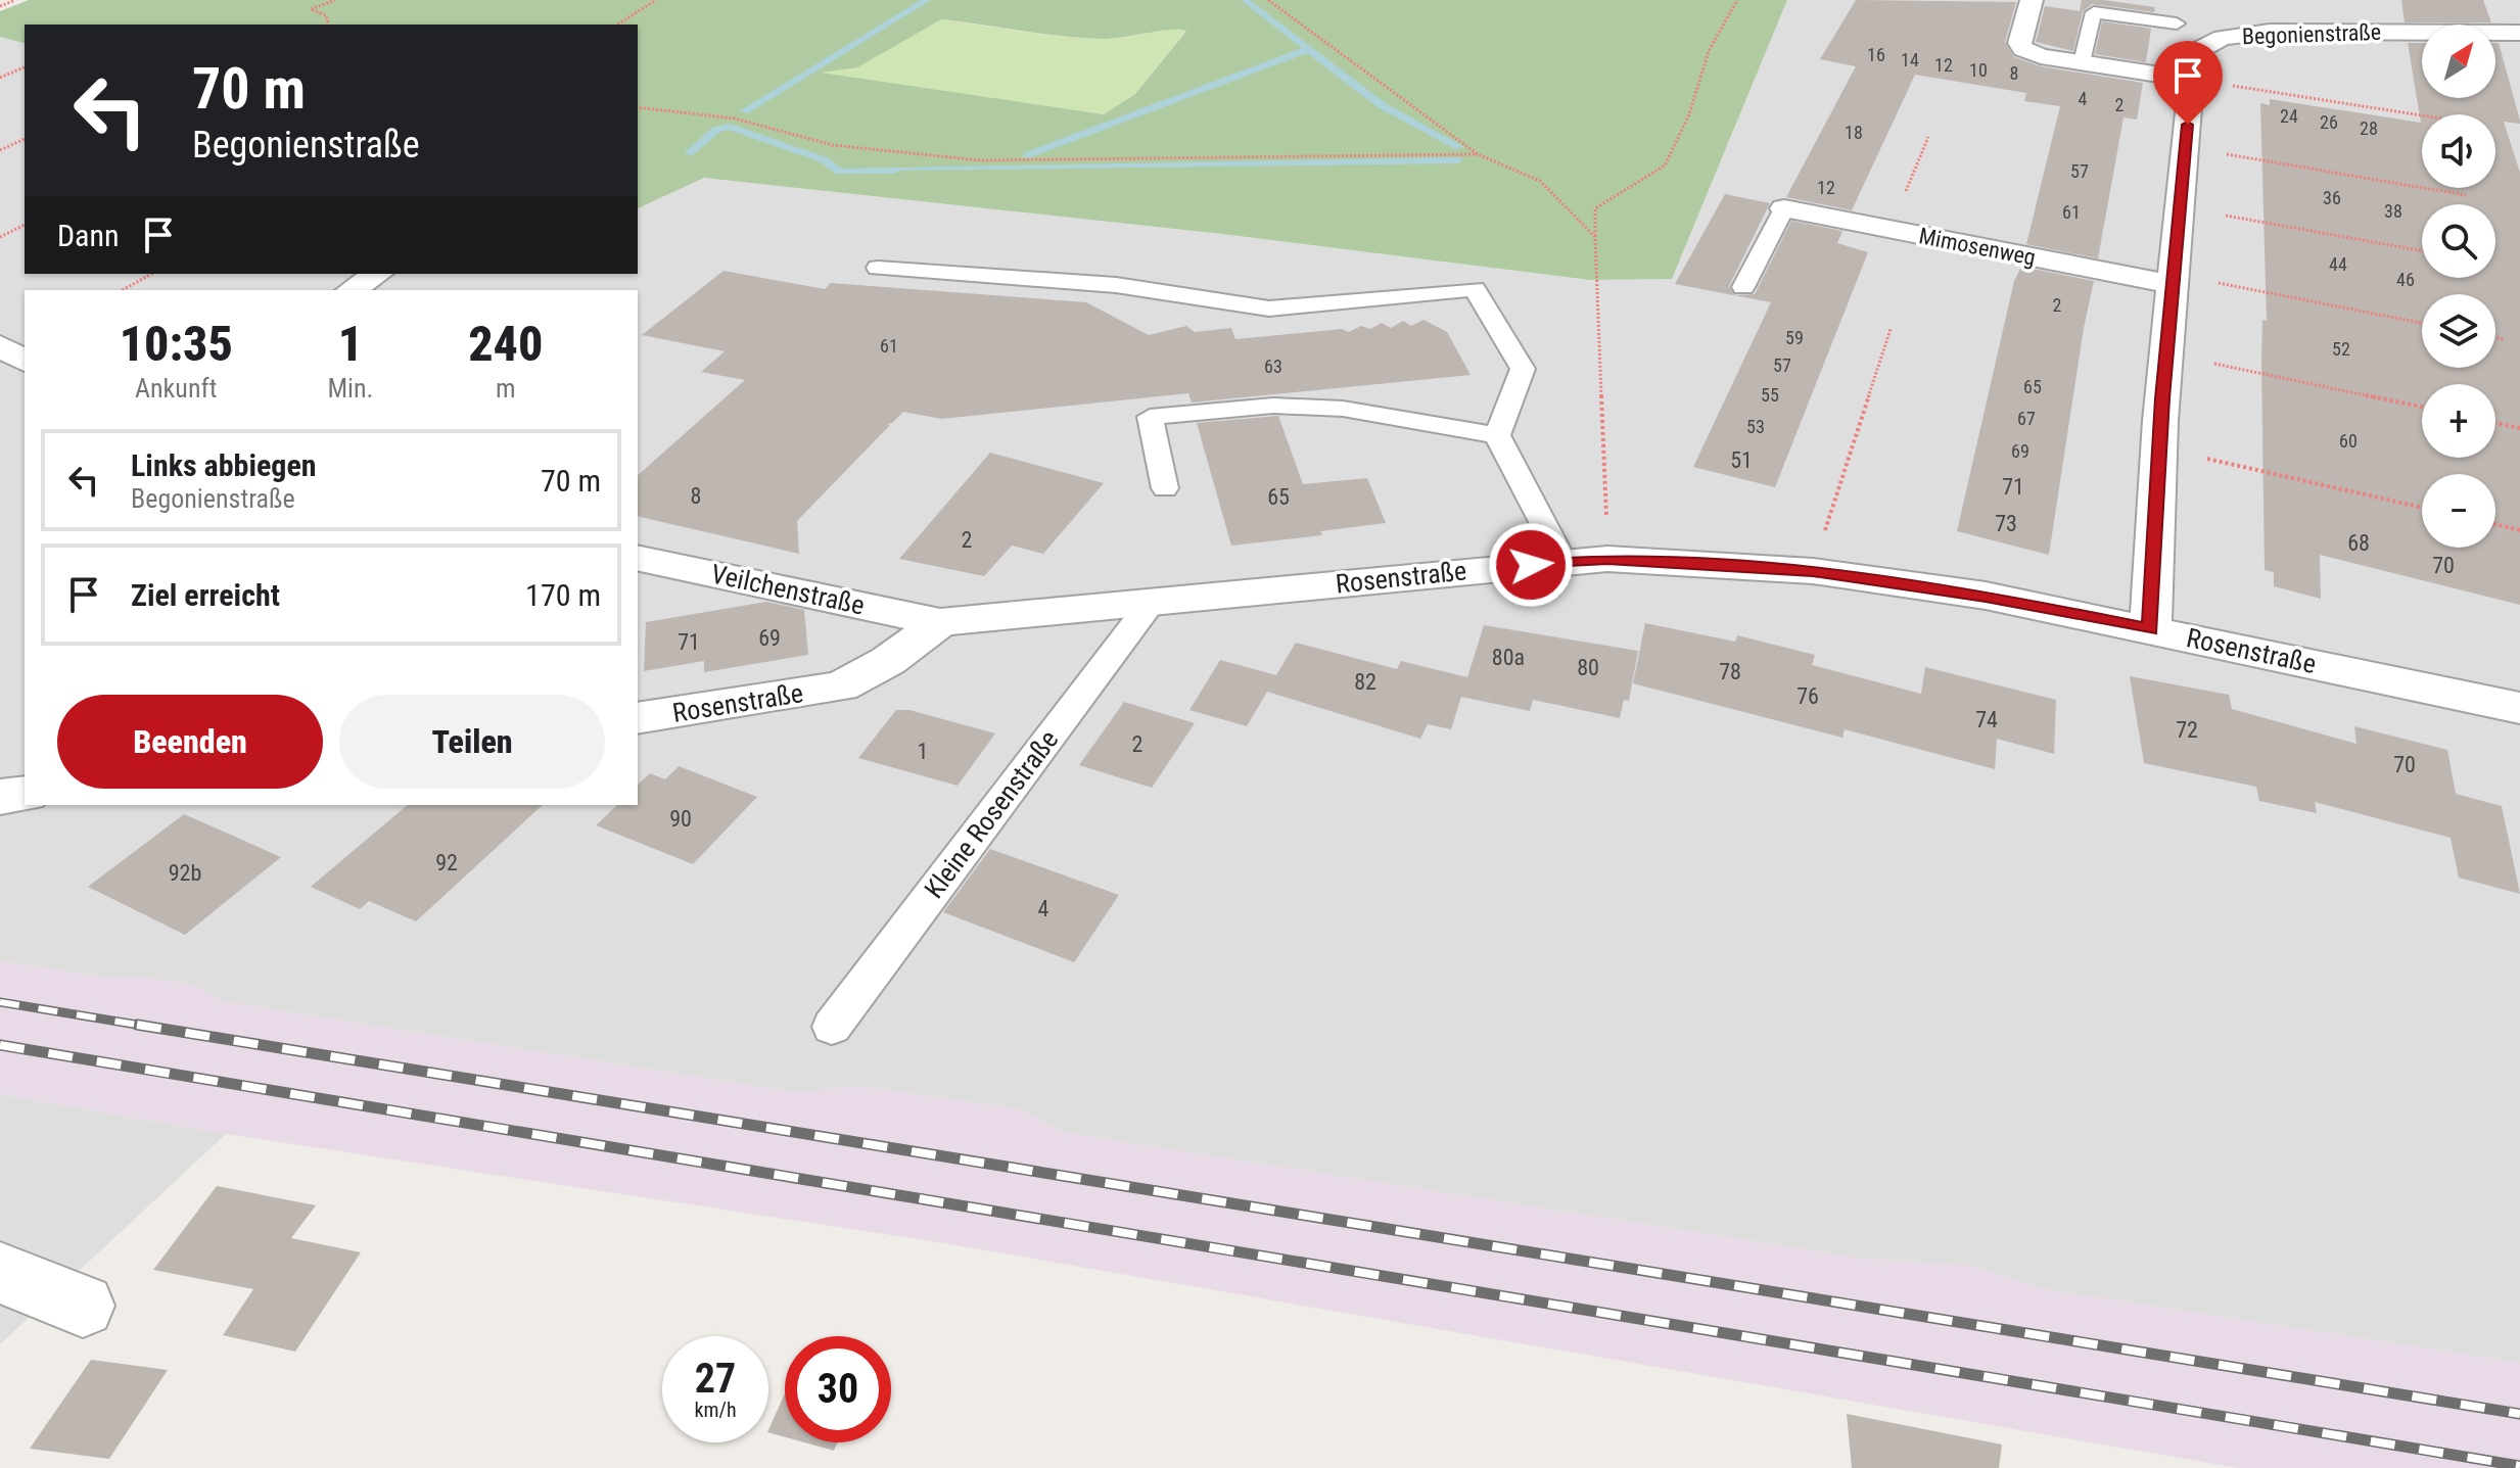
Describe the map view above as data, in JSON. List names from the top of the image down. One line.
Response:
{"streets":{"street":["Begonienstraße","Mimosenweg","Rosenstraße","Veilchenstraße"],"lane":["Kleine Rosenstraße"]},"crossings":[["Begonienstraße","Mimosenweg"],["Begonienstraße","Rosenstraße"],["Rosenstraße","Veilchenstraße"],["Rosenstraße","Kleine Rosenstraße"]],"house_numbers":["16","14","12","10","8","4","2","24","26","28","18","57","12","36","38","61","44","46","2","59","61","52","57","63","65","55","67","53","60","69","51","71","8","65","73","2","68","70","69","71","80a","80","78","82","76","74","72","2","1","70","90","92","92b","4"],"north":"top right","page":{"map_buttons":["+","−"],"turn":["70 m","Begonienstraße"],"then":"Dann","eta":["10:35","Ankunft","1","Min.","240","m"],"list":[{"name":"Links abbiegen","note":"Begonienstraße","value":"70 m"},{"name":"Ziel erreicht","value":"170 m"}],"buttons":["Beenden","Teilen"],"speed":"27 km/h","limit":"30"}}
